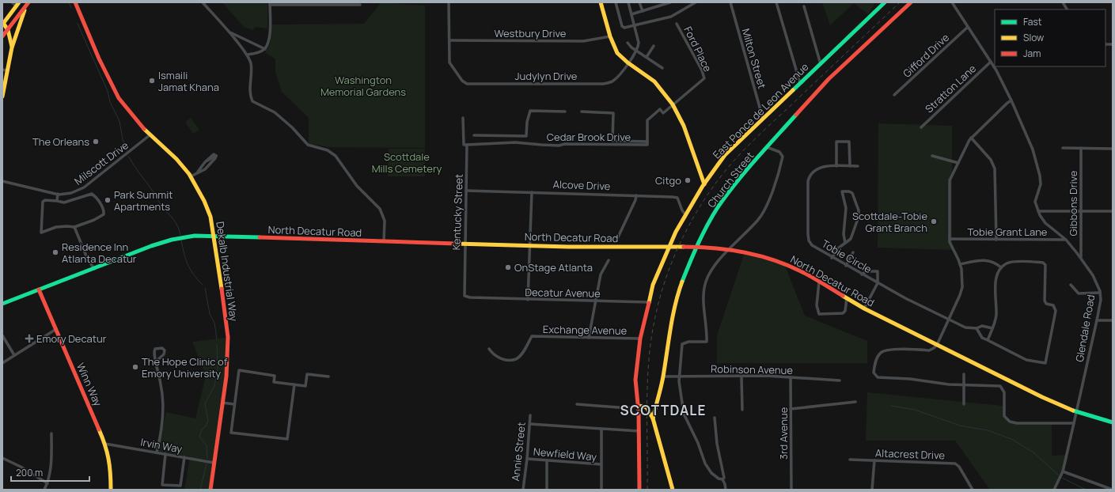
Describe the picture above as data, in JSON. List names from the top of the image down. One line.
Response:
{"streets":{"main road":["East Ponce de Leon Avenue","Church Street","North Decatur Road","Dekalb Industrial Way","Winn Way"],"street":["Westbury Drive","Ford Place","Gifford Drive","Milton Street","Judylyn Drive","Stratton Lane","Cedar Brook Drive","Milscott Drive","Alcove Drive","Gibbons Drive","Kentucky Street","Tobie Grant Lane","Tobie Circle","Decatur Avenue","Glendale Road","Exchange Avenue","Robinson Avenue","3rd Avenue","Irvin Way","Annie Street","Newfield Way","Altacrest Drive"]},"crossings":[["Westbury Drive","Judylyn Drive"],["Ford Place","Cedar Brook Drive"],["Gifford Drive","Glendale Road"],["Milton Street","East Ponce de Leon Avenue"],["Stratton Lane","Glendale Road"],["East Ponce de Leon Avenue","Alcove Drive"],["East Ponce de Leon Avenue","North Decatur Road"],["East Ponce de Leon Avenue","Decatur Avenue"],["East Ponce de Leon Avenue","Exchange Avenue"],["Cedar Brook Drive","Kentucky Street"],["Milscott Drive","Dekalb Industrial Way"],["Church Street","North Decatur Road"],["Church Street","Robinson Avenue"],["Alcove Drive","Kentucky Street"],["Gibbons Drive","Glendale Road"],["Kentucky Street","North Decatur Road"],["Kentucky Street","Decatur Avenue"],["North Decatur Road","Dekalb Industrial Way"],["North Decatur Road","Glendale Road"],["North Decatur Road","Winn Way"],["Tobie Grant Lane","Glendale Road"],["Dekalb Industrial Way","Irvin Way"],["Robinson Avenue","3rd Avenue"],["Winn Way","Irvin Way"],["Annie Street","Newfield Way"]],"districts":["SCOTTDALE"],"parks":["Washington Memorial Gardens","Scottdale Mills Cemetery"],"places":{"other":["Ismaili Jamat Khana","The Orleans","Citgo","Park Summit Apartments","Scottdale-Tobie Grant Branch","Residence Inn Atlanta Decatur","OnStage Atlanta","The Hope Clinic of Emory University"],"health":["Emory Decatur"]},"legend":["Fast","Slow","Jam"],"scale_bar":"200 m"}
